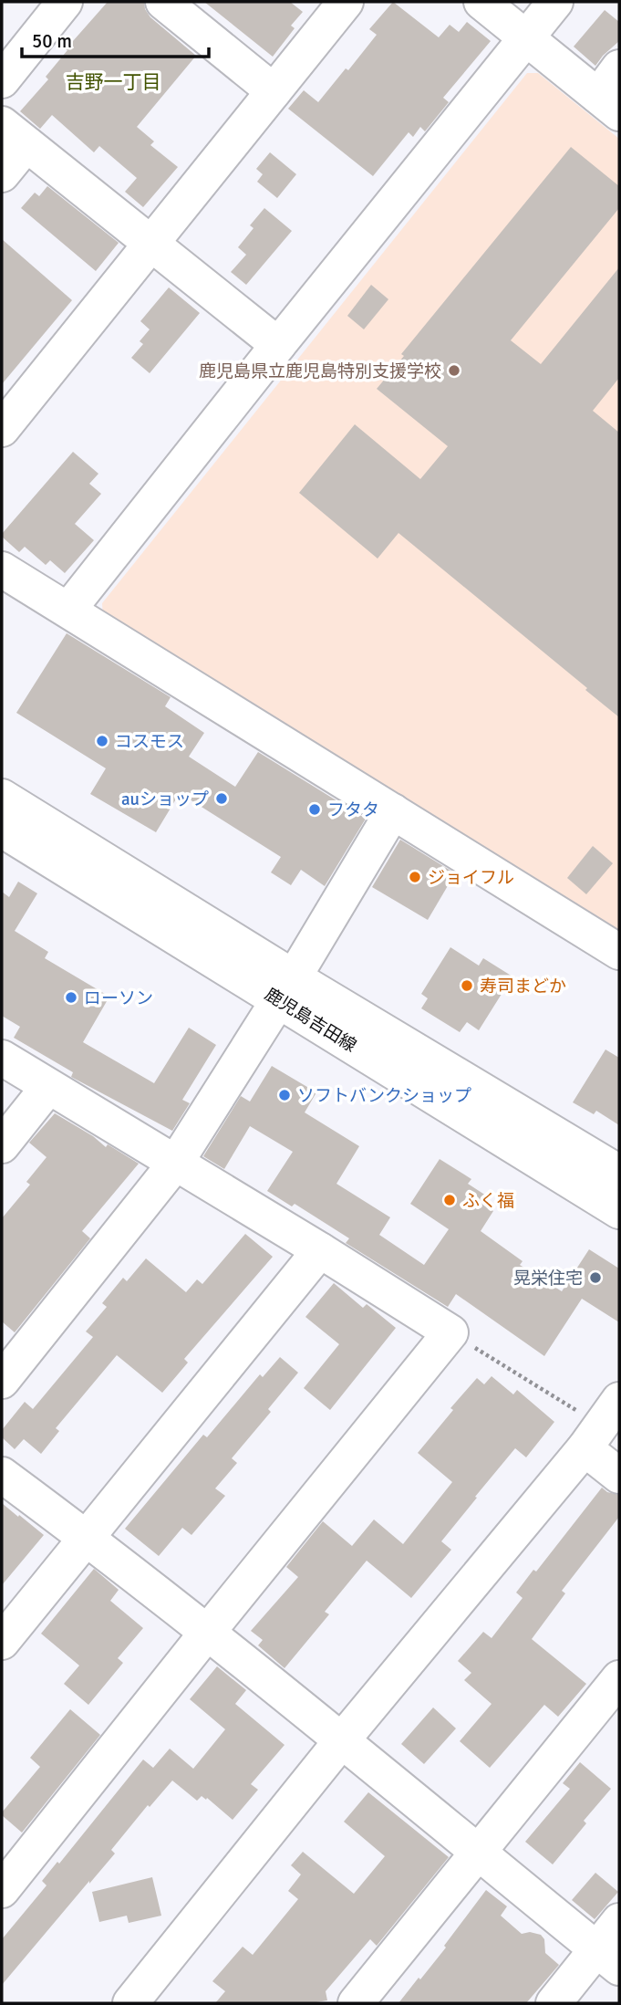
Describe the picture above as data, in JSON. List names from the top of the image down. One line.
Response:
{"streets":{"street":["鹿児島吉田線"]},"districts":["吉野一丁目"],"places":["鹿児島県立鹿児島特別支援学校","コスモス","auショップ","フタタ","ジョイフル","寿司まどか","ローソン","ソフトバンクショップ","ふく福","晃栄住宅"],"scale_bar":"50 m"}
